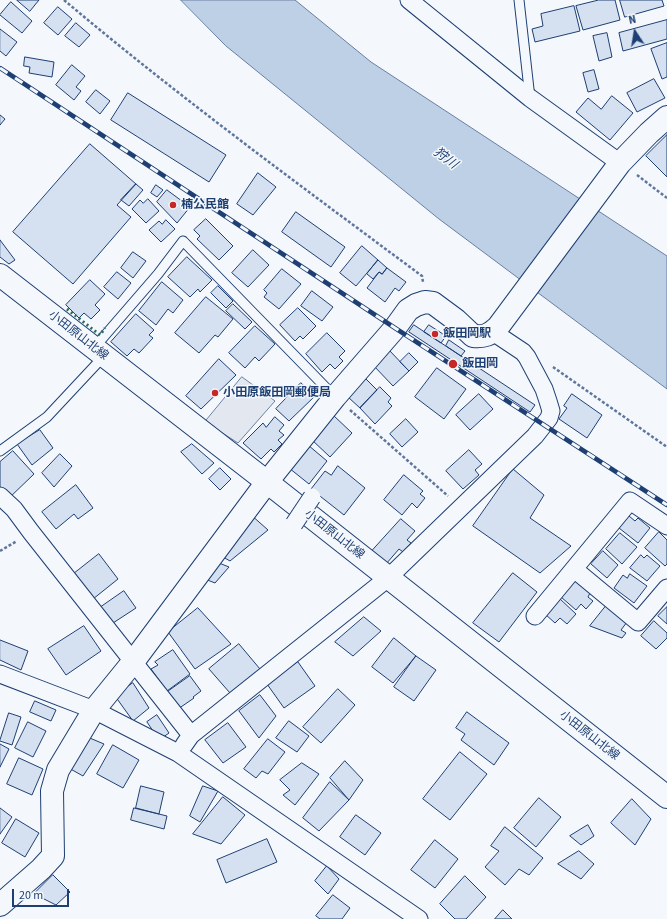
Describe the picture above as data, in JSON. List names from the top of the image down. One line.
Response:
{"streets":{"street":["小田原山北線"]},"water":["狩川"],"places":["楠公民館","飯田岡駅","飯田岡","小田原飯田岡郵便局"],"scale_bar":"20 m","north":"top"}
